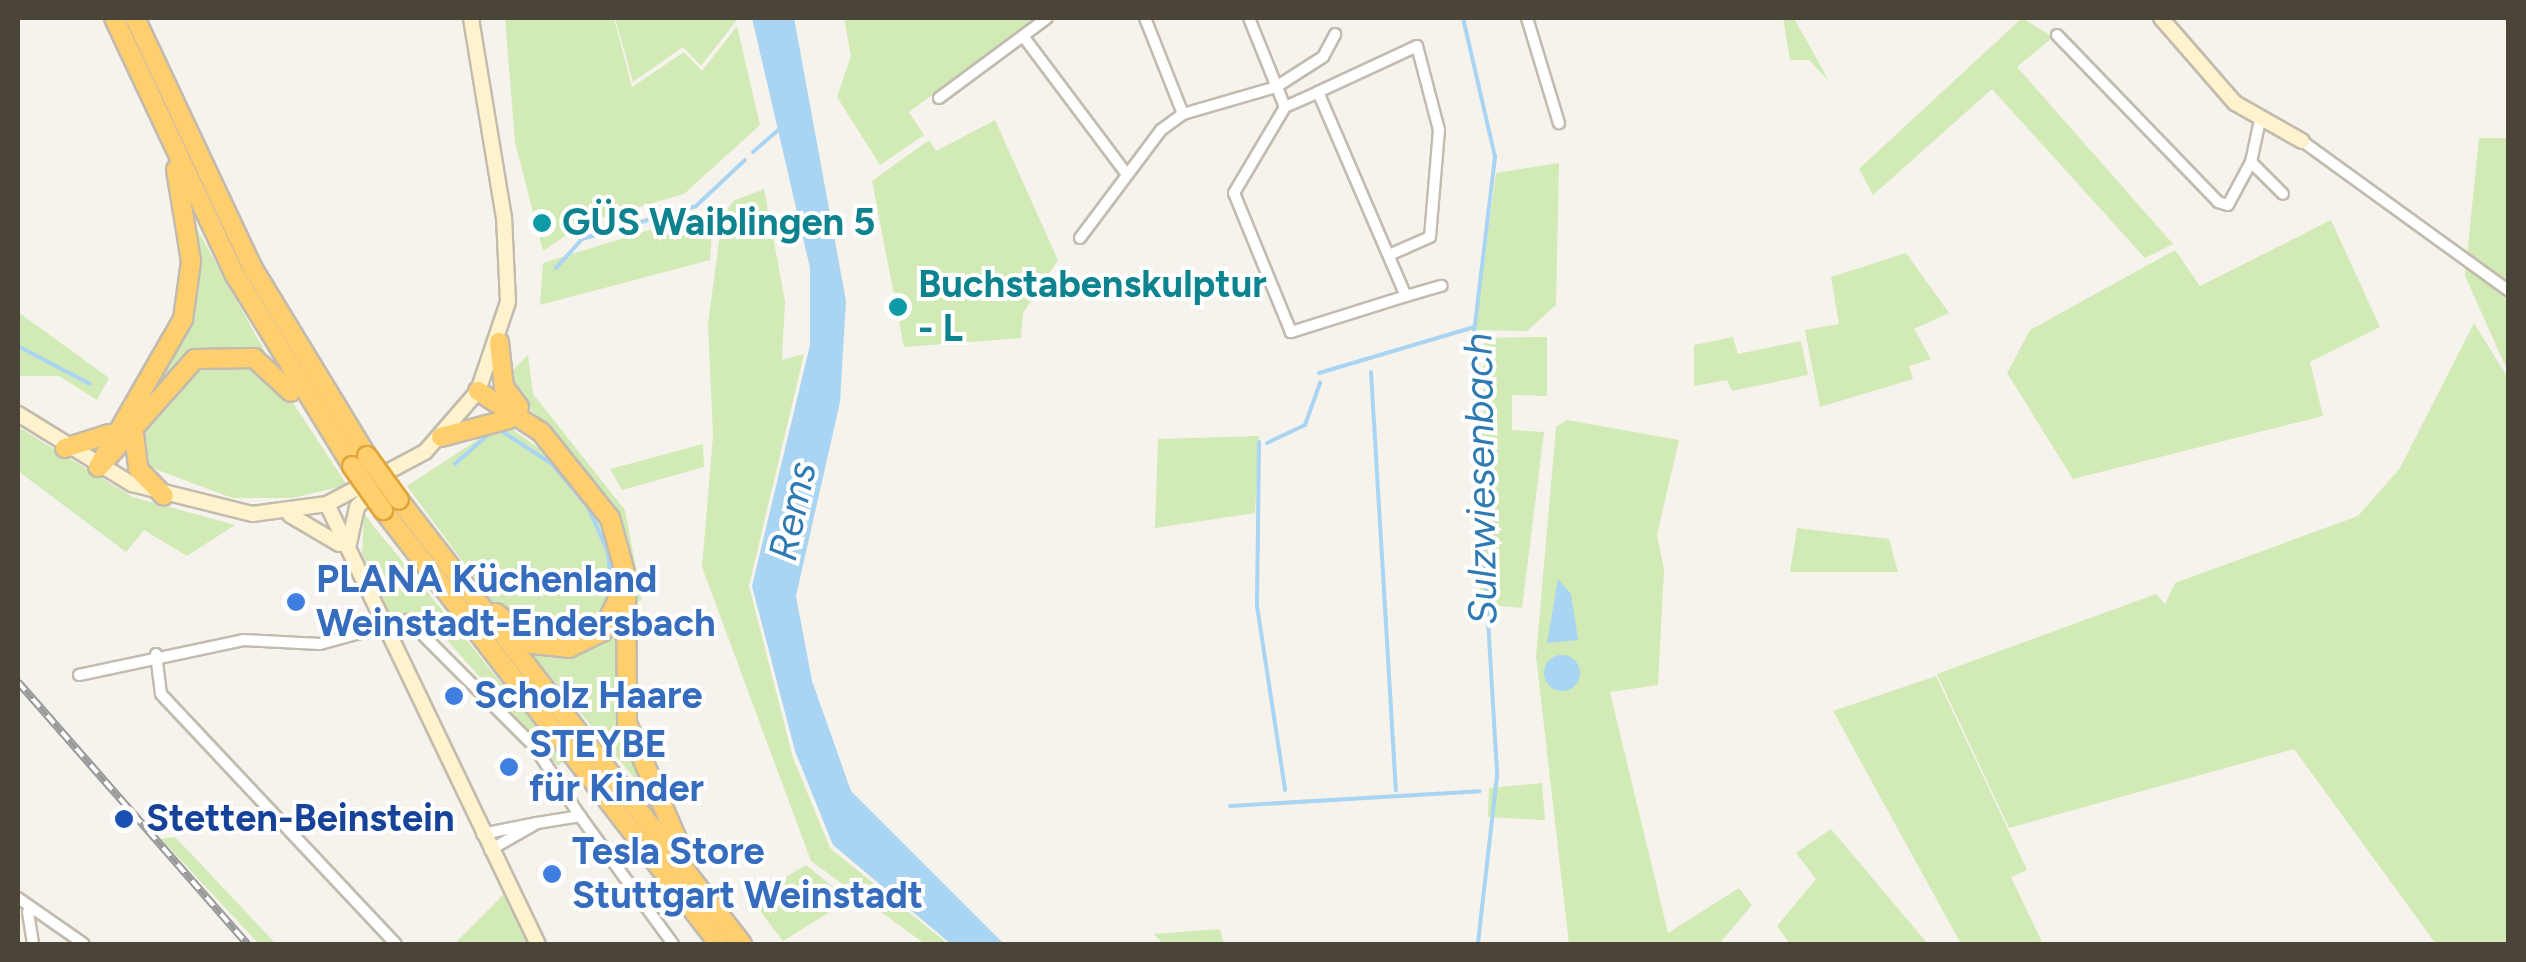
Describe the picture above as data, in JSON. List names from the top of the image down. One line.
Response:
{"water":["Sulzwiesenbach","Rems"],"places":["GÜS Waiblingen 5","Buchstabenskulptur - L","PLANA Küchenland Weinstadt-Endersbach","Scholz Haare","STEYBE für Kinder","Stetten-Beinstein","Tesla Store Stuttgart Weinstadt"]}
